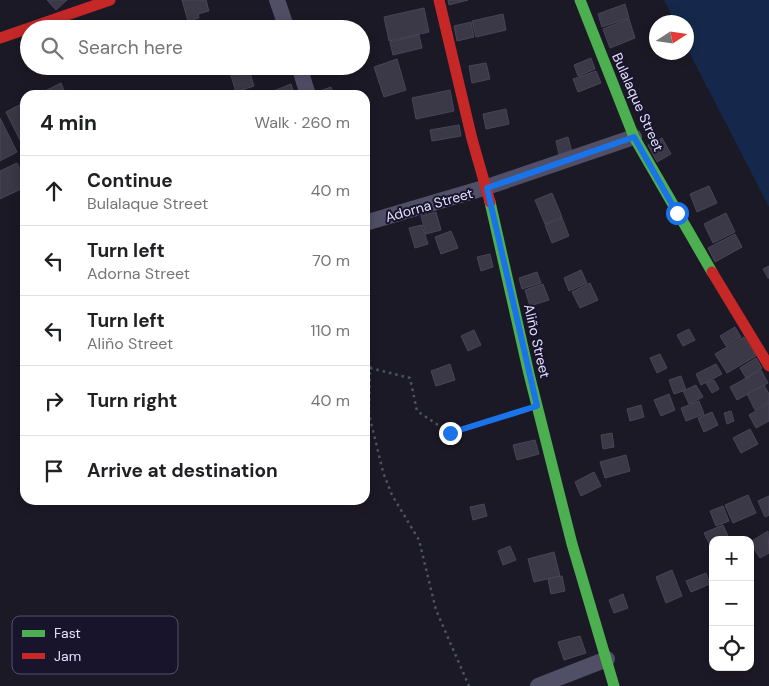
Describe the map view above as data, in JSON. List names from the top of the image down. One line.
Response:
{"streets":{"street":["Bulalaque Street","Adorna Street","Aliño Street"]},"crossings":[["Bulalaque Street","Adorna Street"],["Adorna Street","Aliño Street"]],"legend":["Fast","Jam"],"north":"right","page":{"search":"Search here","heading":["4 min","Walk · 260 m"],"list":[["Continue","Bulalaque Street","40 m"],["Turn left","Adorna Street","70 m"],["Turn left","Aliño Street","110 m"],["Turn right","40 m"],"Arrive at destination"],"map_buttons":["+","−"]}}
